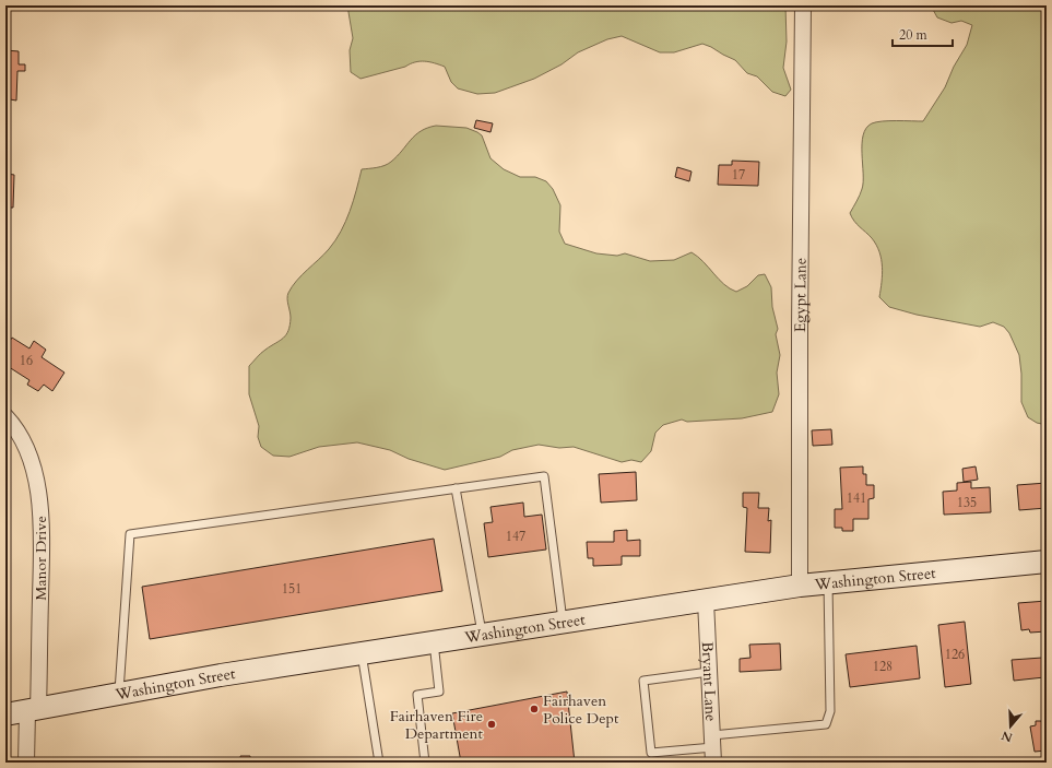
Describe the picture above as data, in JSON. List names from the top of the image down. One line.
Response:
{"streets":{"main road":["Washington Street"],"street":["Egypt Lane","Manor Drive","Bryant Lane"]},"crossings":[["Egypt Lane","Washington Street"],["Manor Drive","Washington Street"],["Washington Street","Bryant Lane"]],"places":["Fairhaven Police Dept","Fairhaven Fire Department"],"house_numbers":["17","16","141","135","147","151","126","128"],"scale_bar":"20 m","north":"bottom"}
